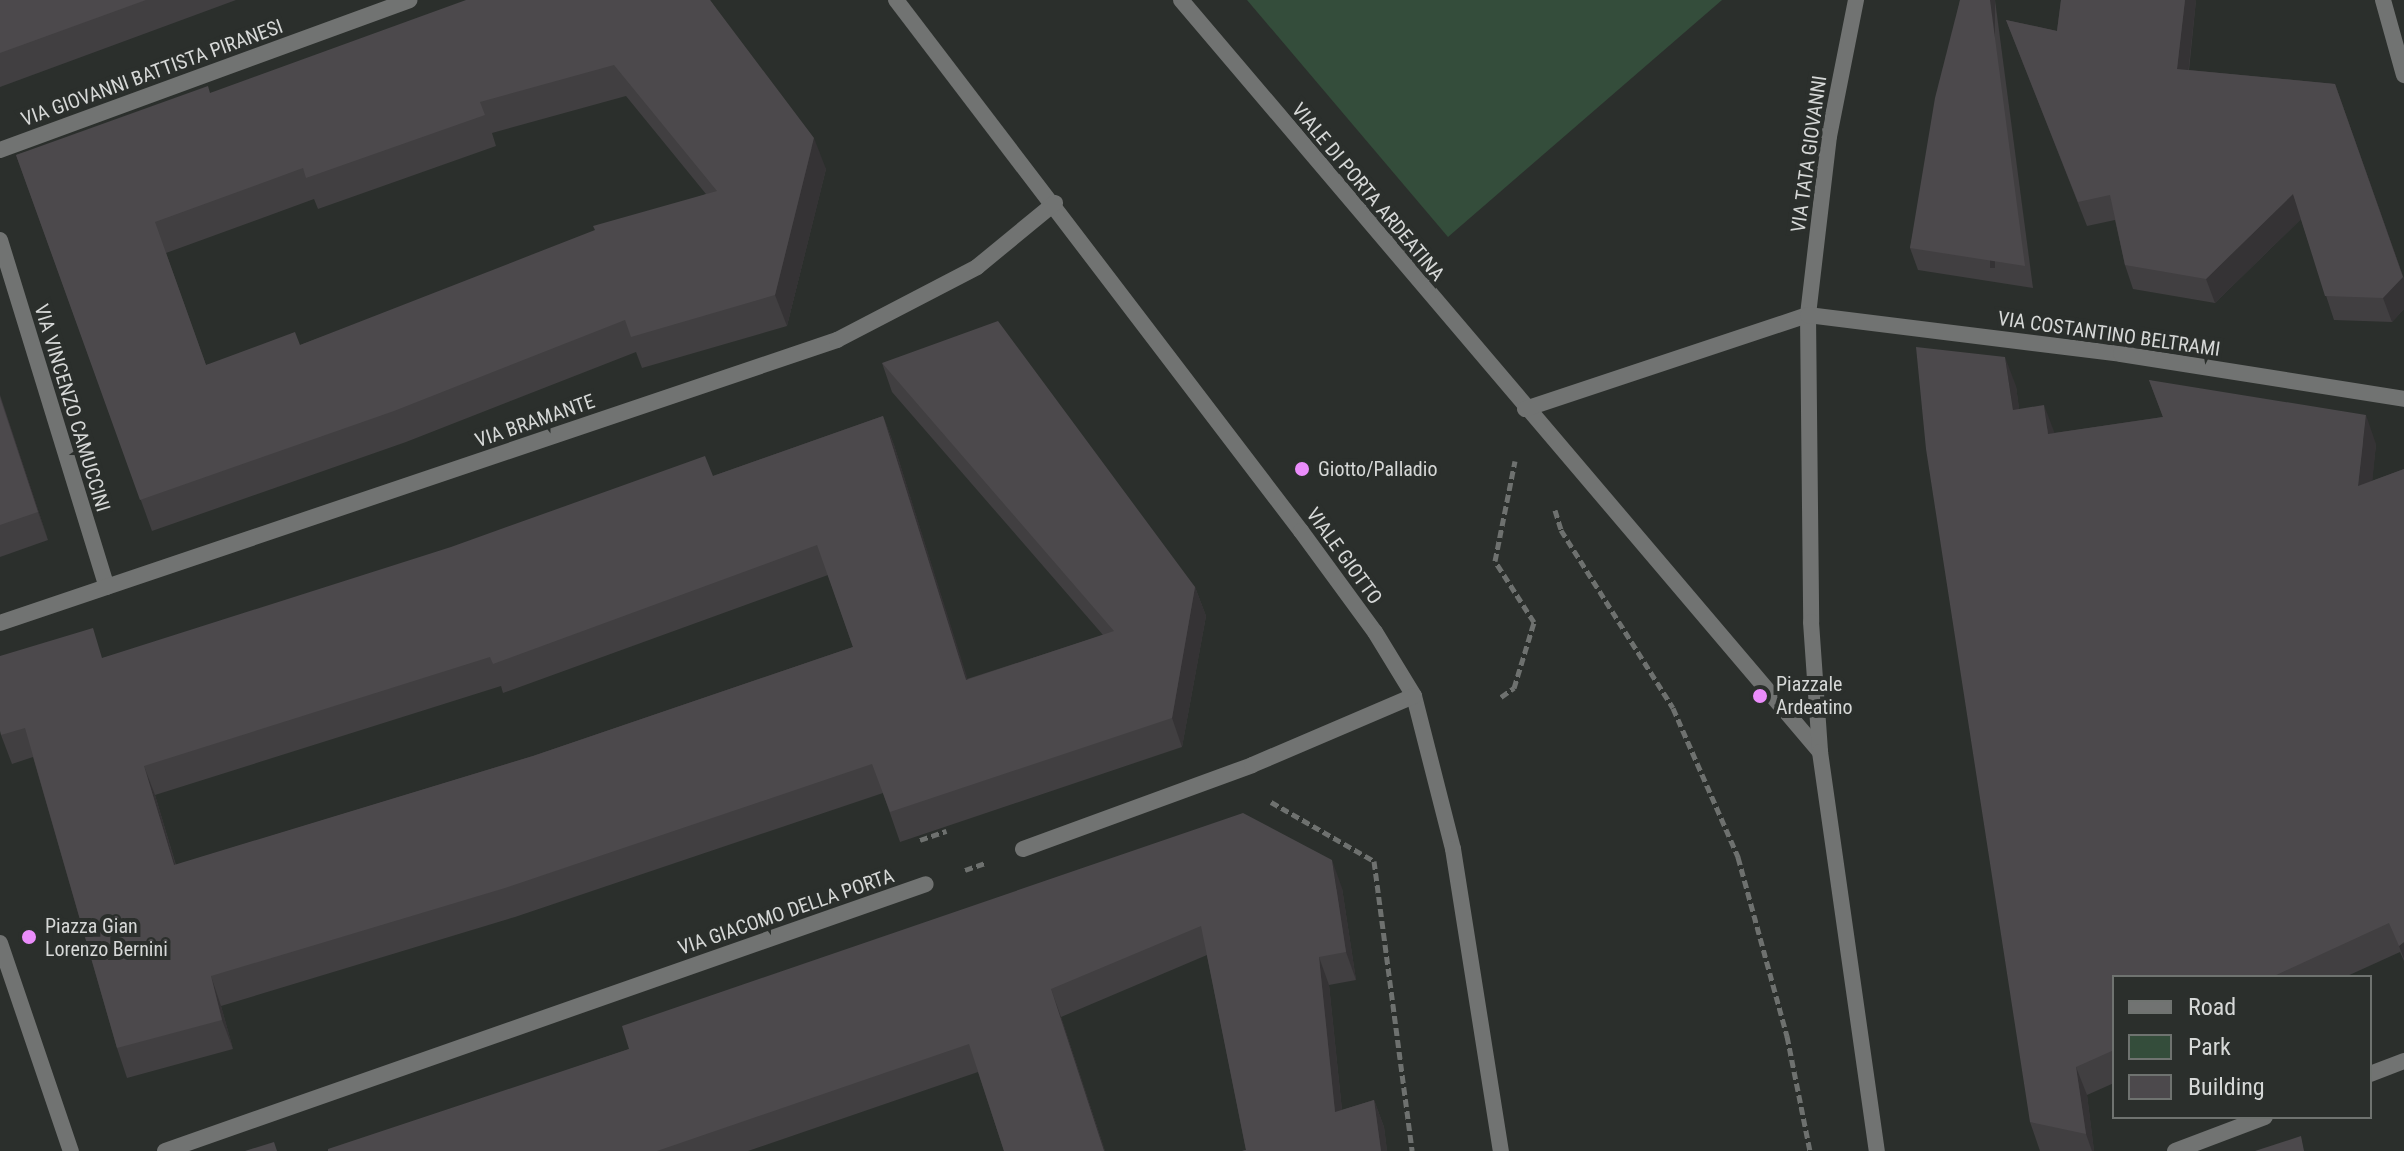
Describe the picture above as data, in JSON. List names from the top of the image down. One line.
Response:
{"streets":{"street":["VIA GIOVANNI BATTISTA PIRANESI","VIA TATA GIOVANNI","VIALE DI PORTA ARDEATINA","VIA COSTANTINO BELTRAMI","VIA VINCENZO CAMUCCINI","VIA BRAMANTE","VIALE GIOTTO","VIA GIACOMO DELLA PORTA"]},"crossings":[["VIA TATA GIOVANNI","VIA COSTANTINO BELTRAMI"],["VIA VINCENZO CAMUCCINI","VIA BRAMANTE"],["VIA BRAMANTE","VIALE GIOTTO"]],"places":["Giotto/Palladio","Piazzale Ardeatino","Piazza Gian Lorenzo Bernini"],"legend":["Road","Park","Building"]}
